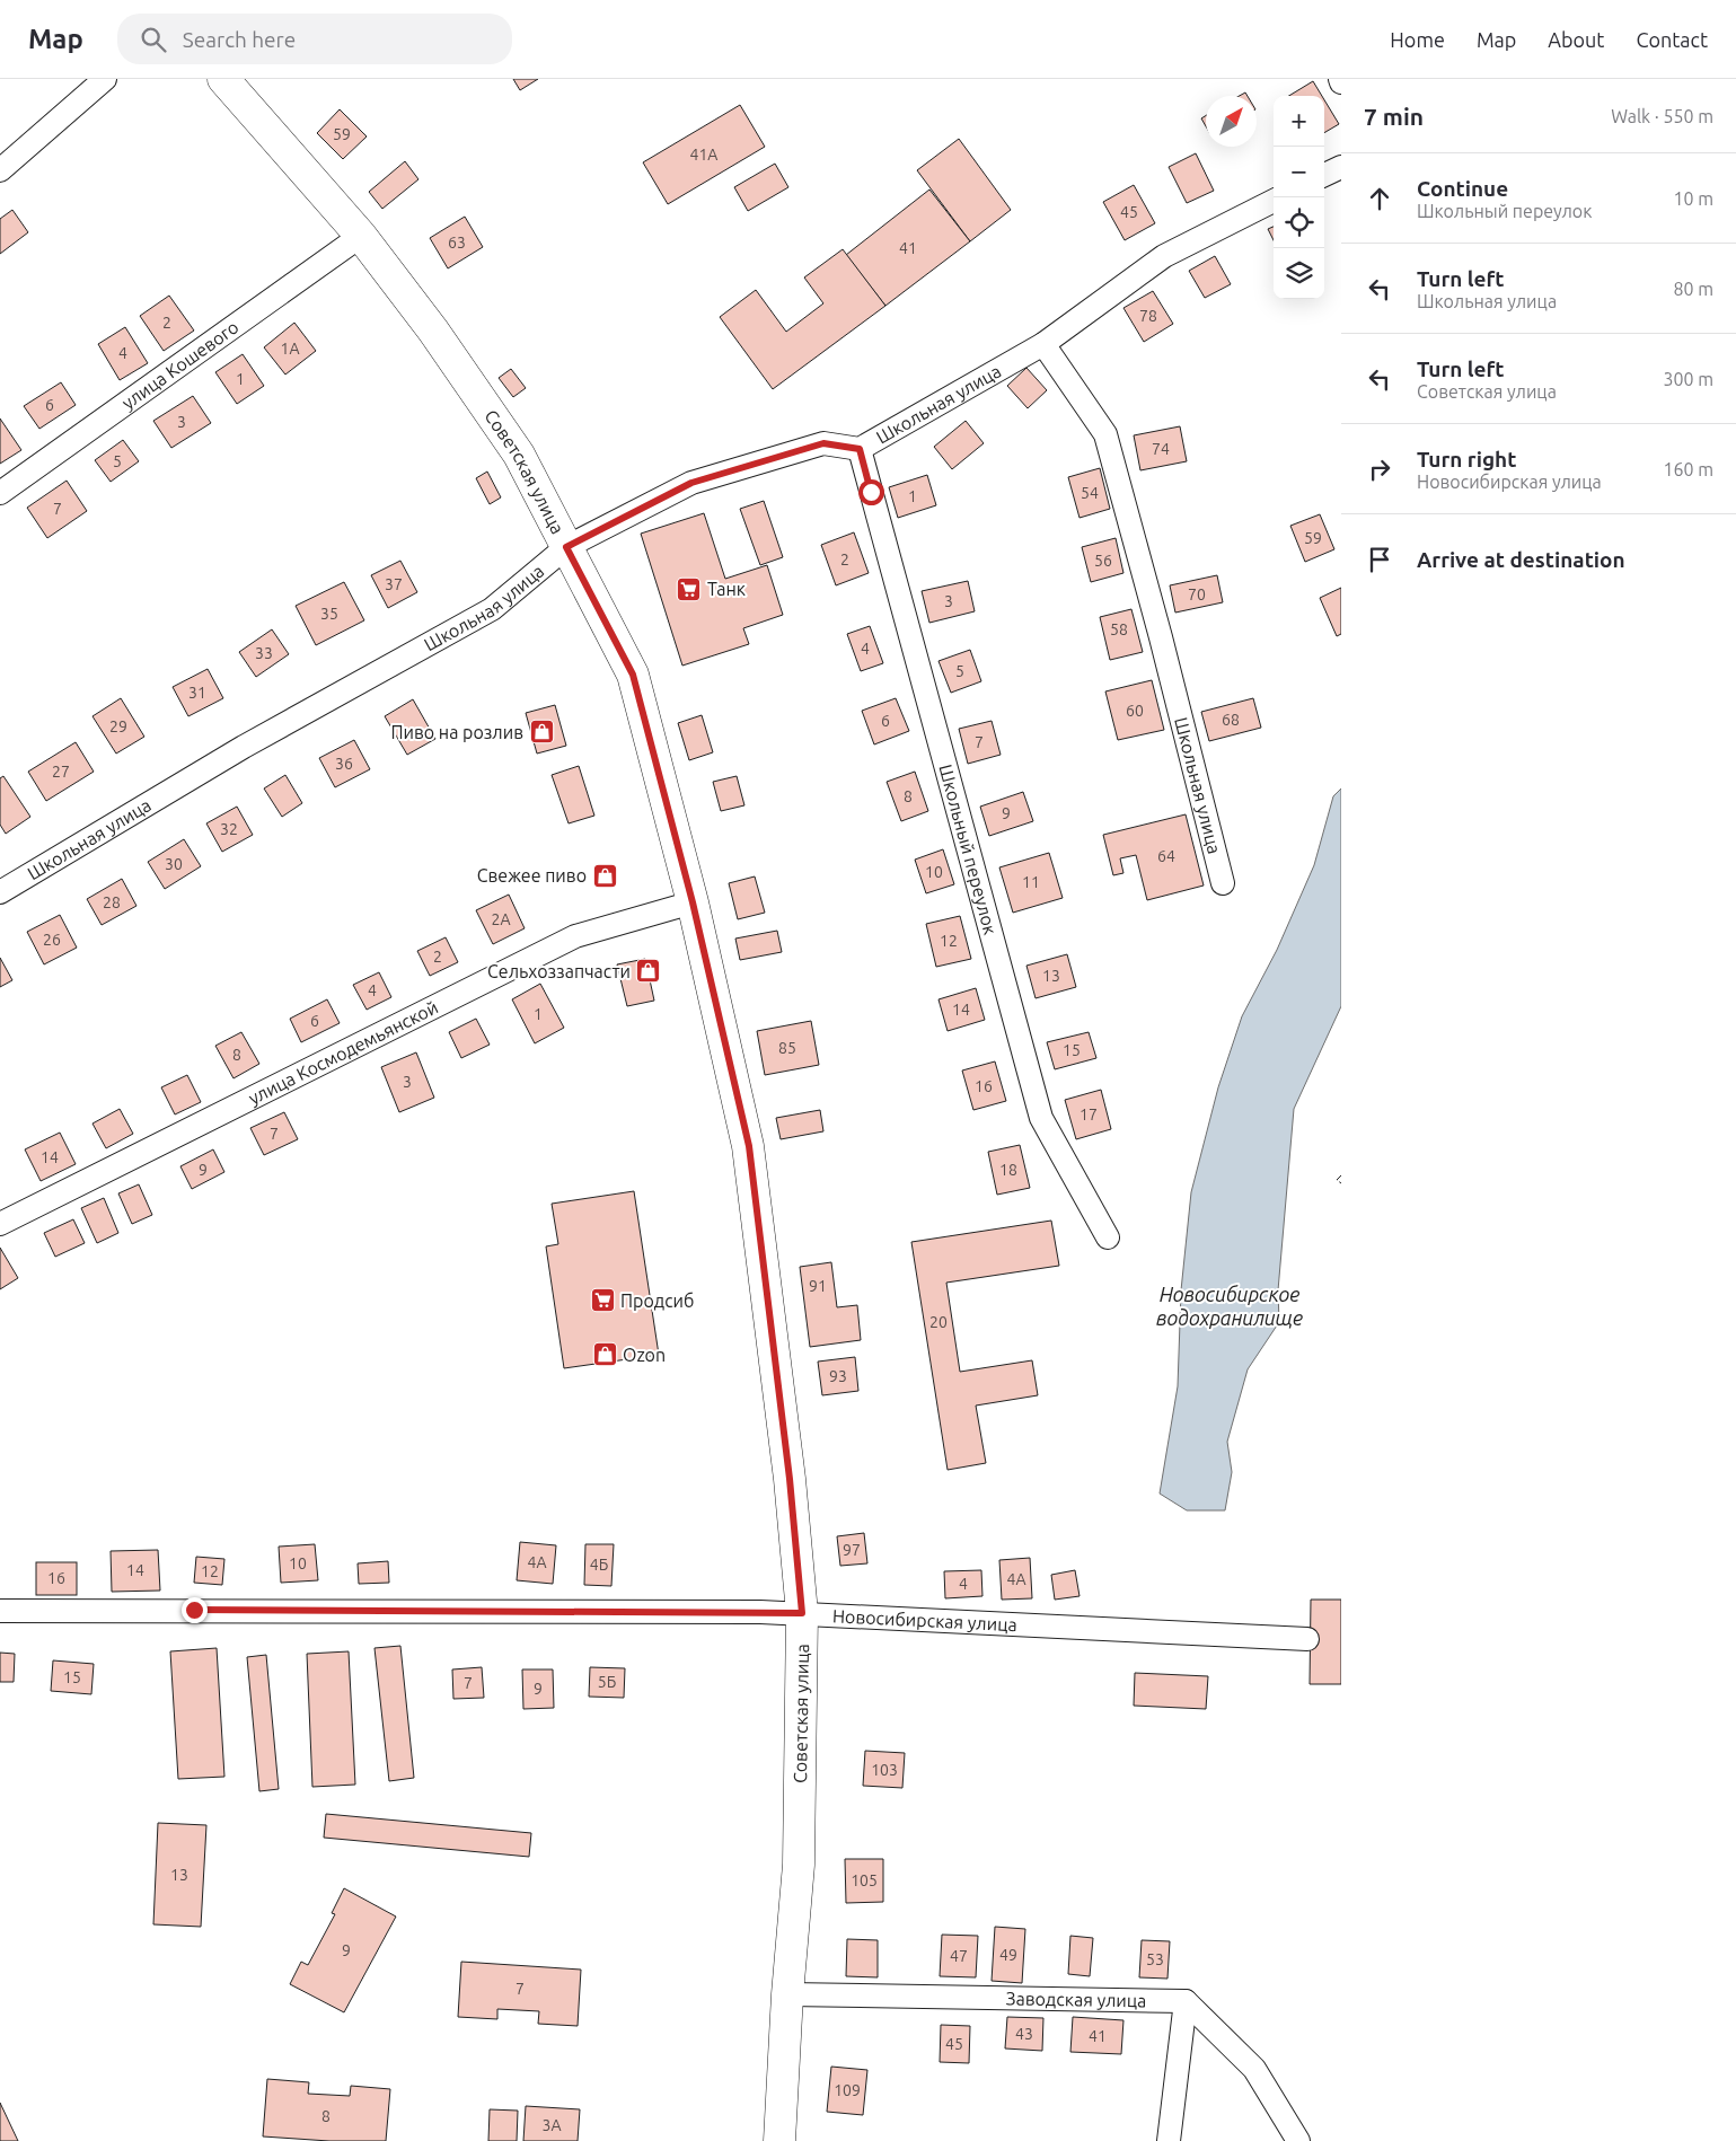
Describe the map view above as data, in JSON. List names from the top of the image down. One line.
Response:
{"streets":{"main road":["Советская улица"],"street":["улица Кошевого","Школьная улица","Школьный переулок","улица Космодемьянской","Новосибирская улица","Заводская улица"]},"crossings":[["улица Кошевого","Советская улица"],["Школьная улица","Советская улица"],["Школьная улица","Школьный переулок"],["Советская улица","улица Космодемьянской"],["Советская улица","Новосибирская улица"],["Советская улица","Заводская улица"]],"water":["Новосибирское водохранилище"],"places":{"supermarket":["Танк","Продсиб"],"shop":["Пиво на розлив","Свежее пиво","Сельхоззапчасти","Ozon"]},"house_numbers":["59","41А","45","63","41","78","2","1А","4","1","6","3","74","5","54","1","7","59","2","56","37","70","3","35","58","4","33","5","31","60","68","6","29","7","36","27","8","9","32","64","30","10","11","28","2А","26","12","2","13","4","14","1","6","85","15","8","3","16","17","7","14","9","18","91","20","93","97","4А","10","4Б","14","12","16","4А","4","15","5Б","7","9","103","13","105","9","49","47","53","7","43","41","45","109","8","3А"],"north":"top right","page":{"header":"Map","search":"Search here","nav":["Home","Map","About","Contact"],"heading":["7 min","Walk · 550 m"],"map_buttons":["+","−"],"list":[["Continue","Школьный переулок","10 m"],["Turn left","Школьная улица","80 m"],["Turn left","Советская улица","300 m"],["Turn right","Новосибирская улица","160 m"],"Arrive at destination"]}}
